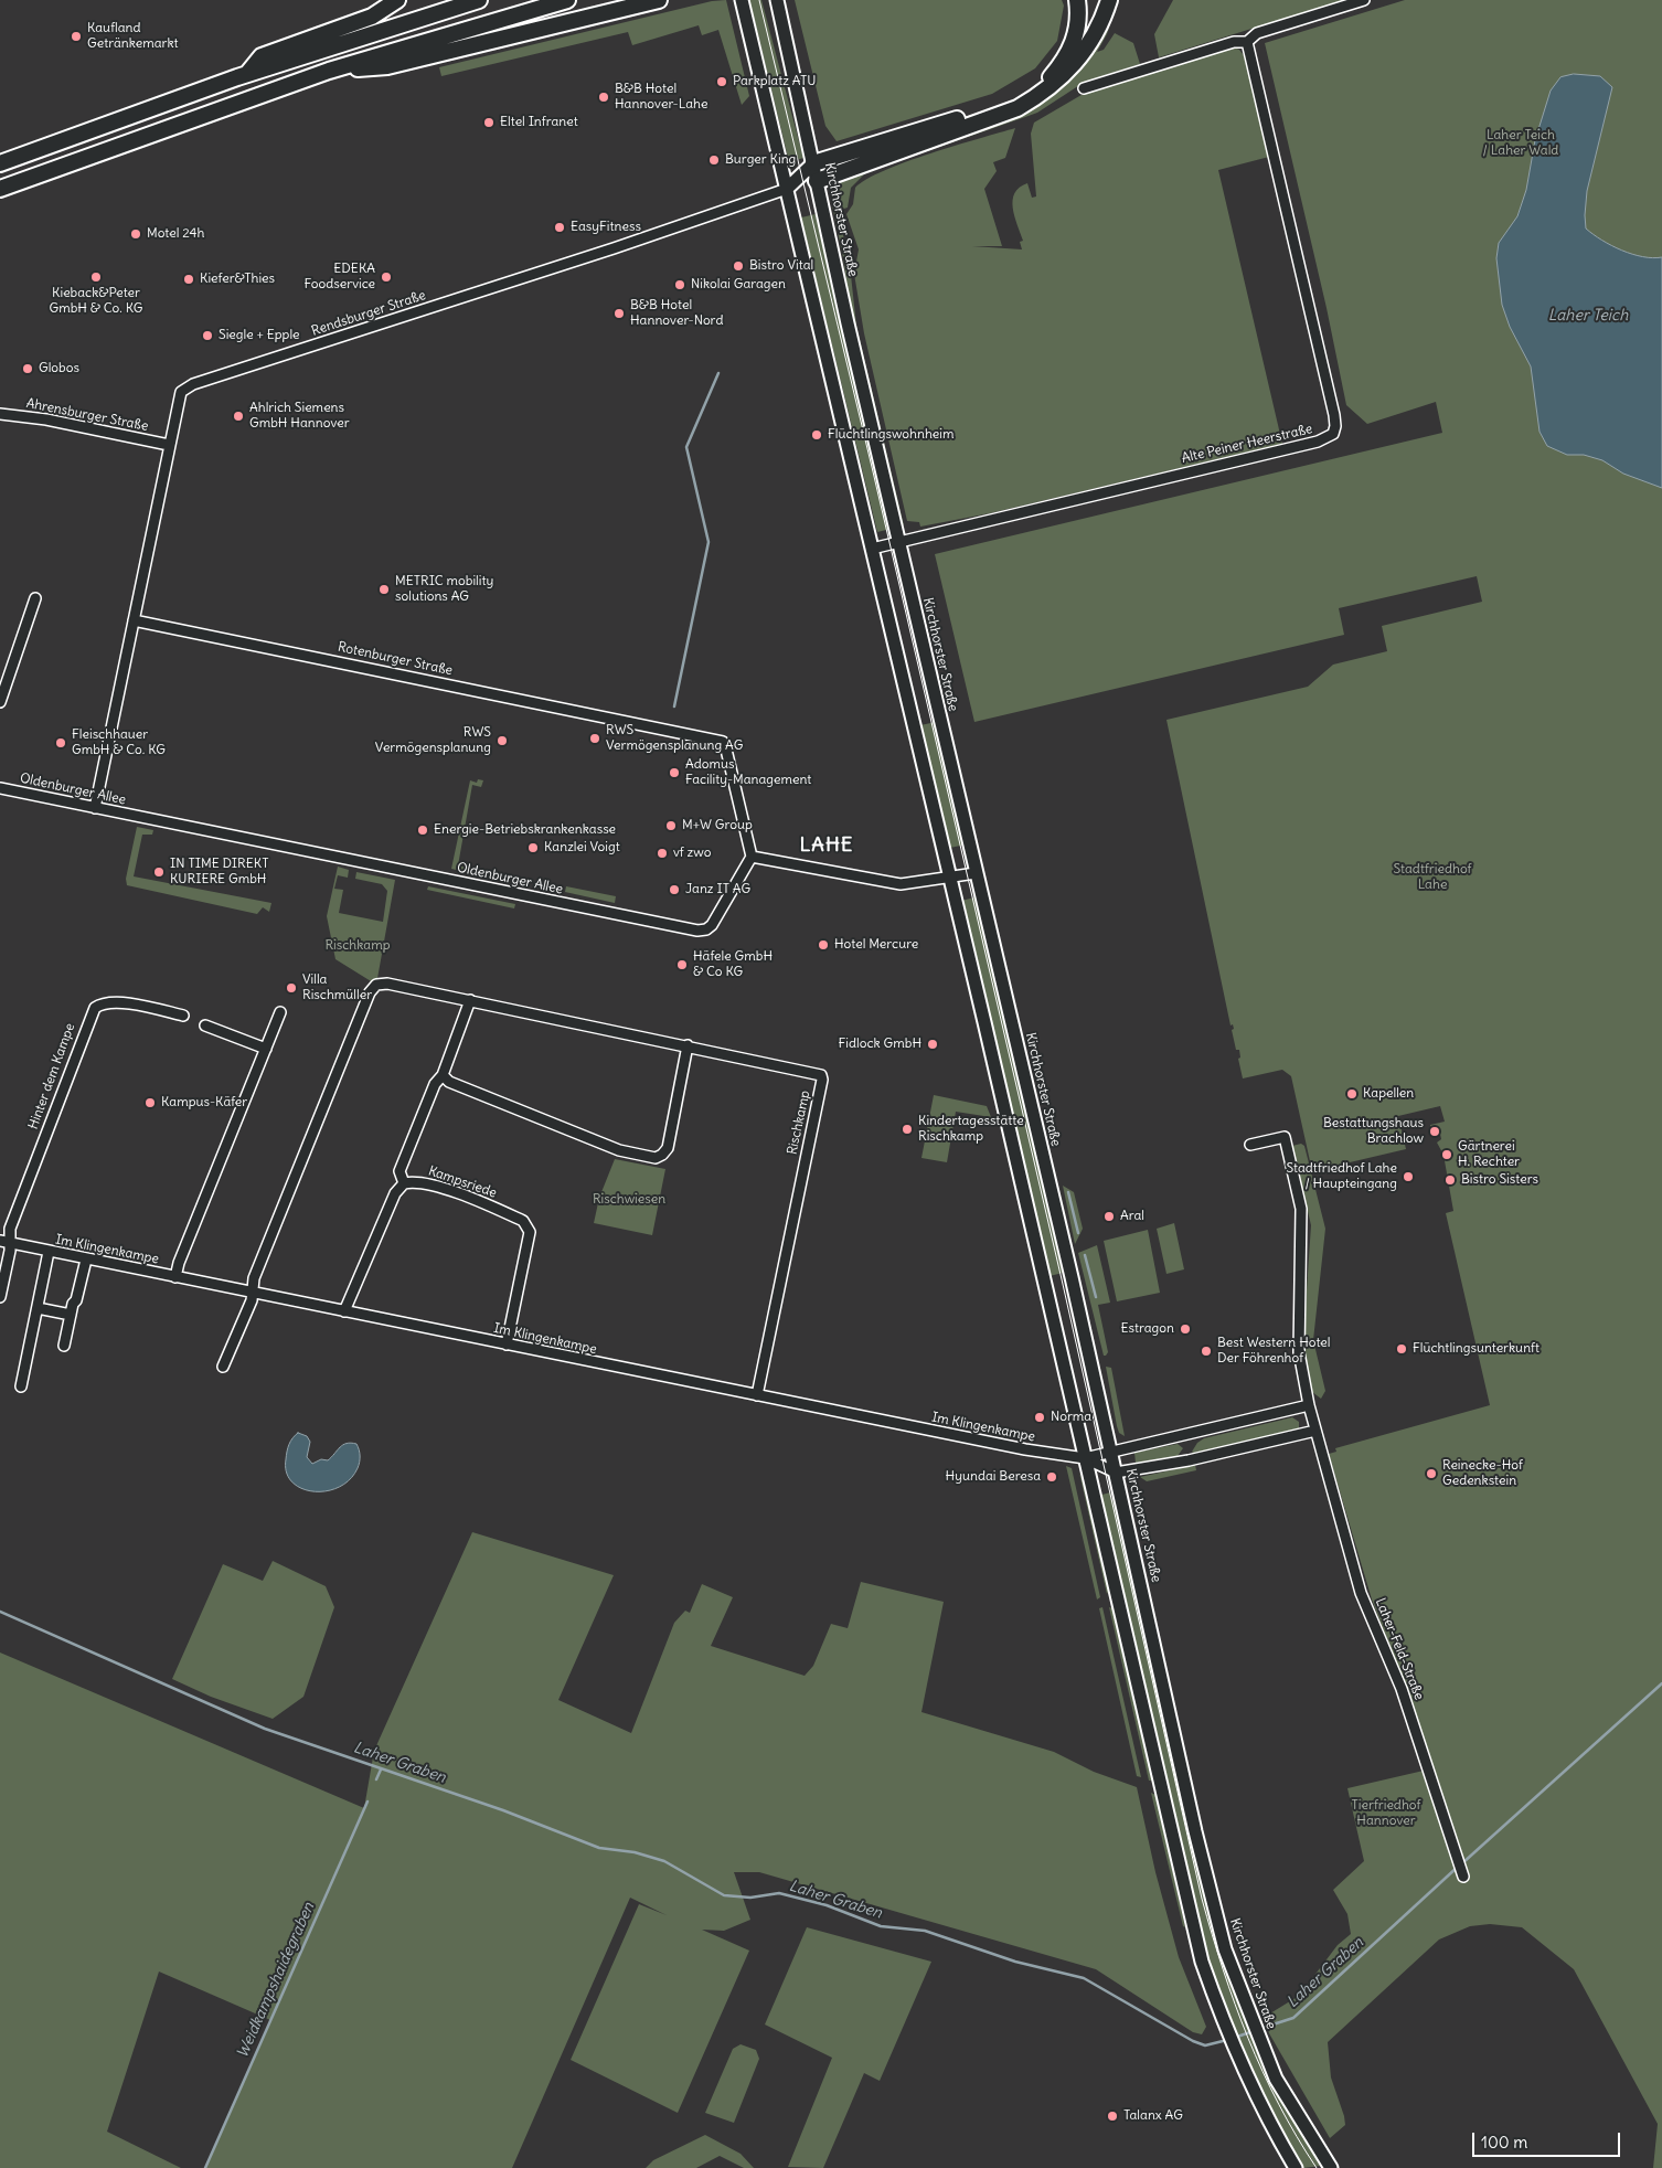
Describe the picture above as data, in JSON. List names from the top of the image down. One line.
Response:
{"streets":{"main road":["Kirchhorster Straße"],"street":["Rendsburger Straße","Ahrensburger Straße","Alte Peiner Heerstraße","Rotenburger Straße","Oldenburger Allee","Hinter dem Kampe","Rischkamp","Kampsriede","Im Klingenkampe","Laher-Feld-Straße"]},"crossings":[["Kirchhorster Straße","Alte Peiner Heerstraße"],["Rendsburger Straße","Ahrensburger Straße"],["Rendsburger Straße","Rotenburger Straße"],["Rotenburger Straße","Oldenburger Allee"],["Hinter dem Kampe","Im Klingenkampe"],["Rischkamp","Im Klingenkampe"],["Kampsriede","Im Klingenkampe"]],"districts":["LAHE"],"water":["Laher Teich","Laher Graben","Weidkampshaidegraben"],"parks":["Laher Teich / Laher Wald","Stadtfriedhof Lahe","Rischkamp","Rischwiesen","Tierfriedhof Hannover"],"places":["Kaufland Getränkemarkt","Parkplatz ATU","B&B Hotel Hannover-Lahe","Eltel Infranet","Burger King","EasyFitness","Motel 24h","Bistro Vital","Kieback&Peter GmbH & Co. KG","EDEKA Foodservice","Kiefer&Thies","Nikolai Garagen","B&B Hotel Hannover-Nord","Siegle + Epple","Globos","Ahlrich Siemens GmbH Hannover","Flüchtlingswohnheim","METRIC mobility solutions AG","RWS Vermögensplanung AG","RWS Vermögensplanung","Fleischhauer GmbH & Co. KG","Adomus Facility-Management","M+W Group","Energie-Betriebskrankenkasse","Kanzlei Voigt","vf zwo","IN TIME DIREKT KURIERE GmbH","Janz IT AG","Hotel Mercure","Häfele GmbH & Co KG","Villa Rischmüller","Fidlock GmbH","Kapellen","Kampus-Käfer","Kindertagesstätte Rischkamp","Bestattungshaus Brachlow","Gärtnerei H. Rechter","Stadtfriedhof Lahe / Haupteingang","Bistro Sisters","Aral","Estragon","Flüchtlingsunterkunft","Best Western Hotel Der Föhrenhof","Norma","Reinecke-Hof Gedenkstein","Hyundai Beresa","Talanx AG"],"scale_bar":"100 m"}
